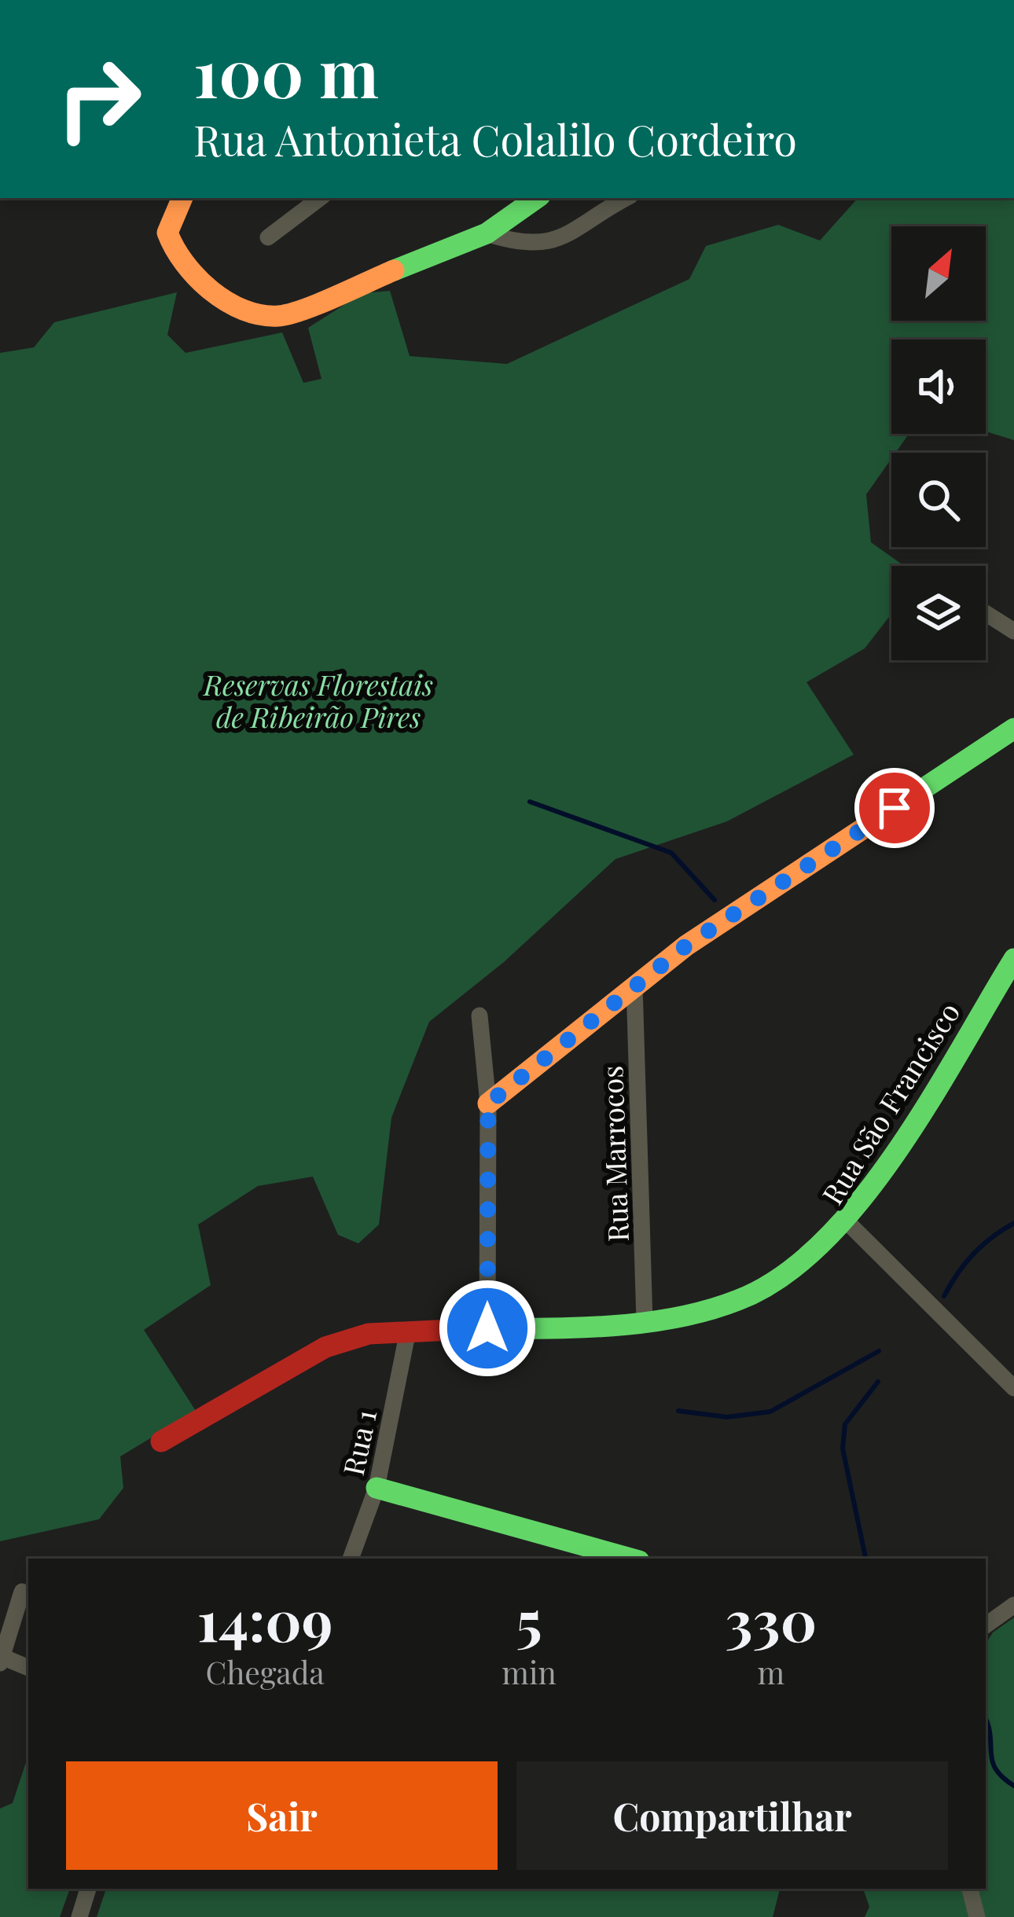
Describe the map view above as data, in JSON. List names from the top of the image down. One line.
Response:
{"streets":{"street":["Rua São Francisco","Rua Marrocos","Rua 1"]},"crossings":[["Rua São Francisco","Rua Marrocos"],["Rua São Francisco","Rua 1"]],"parks":["Reservas Florestais de Ribeirão Pires"],"north":"top right","page":{"turn":["100 m","Rua Antonieta Colalilo Cordeiro"],"eta":["14:09","Chegada","5","min","330","m"],"buttons":["Sair","Compartilhar"]}}
